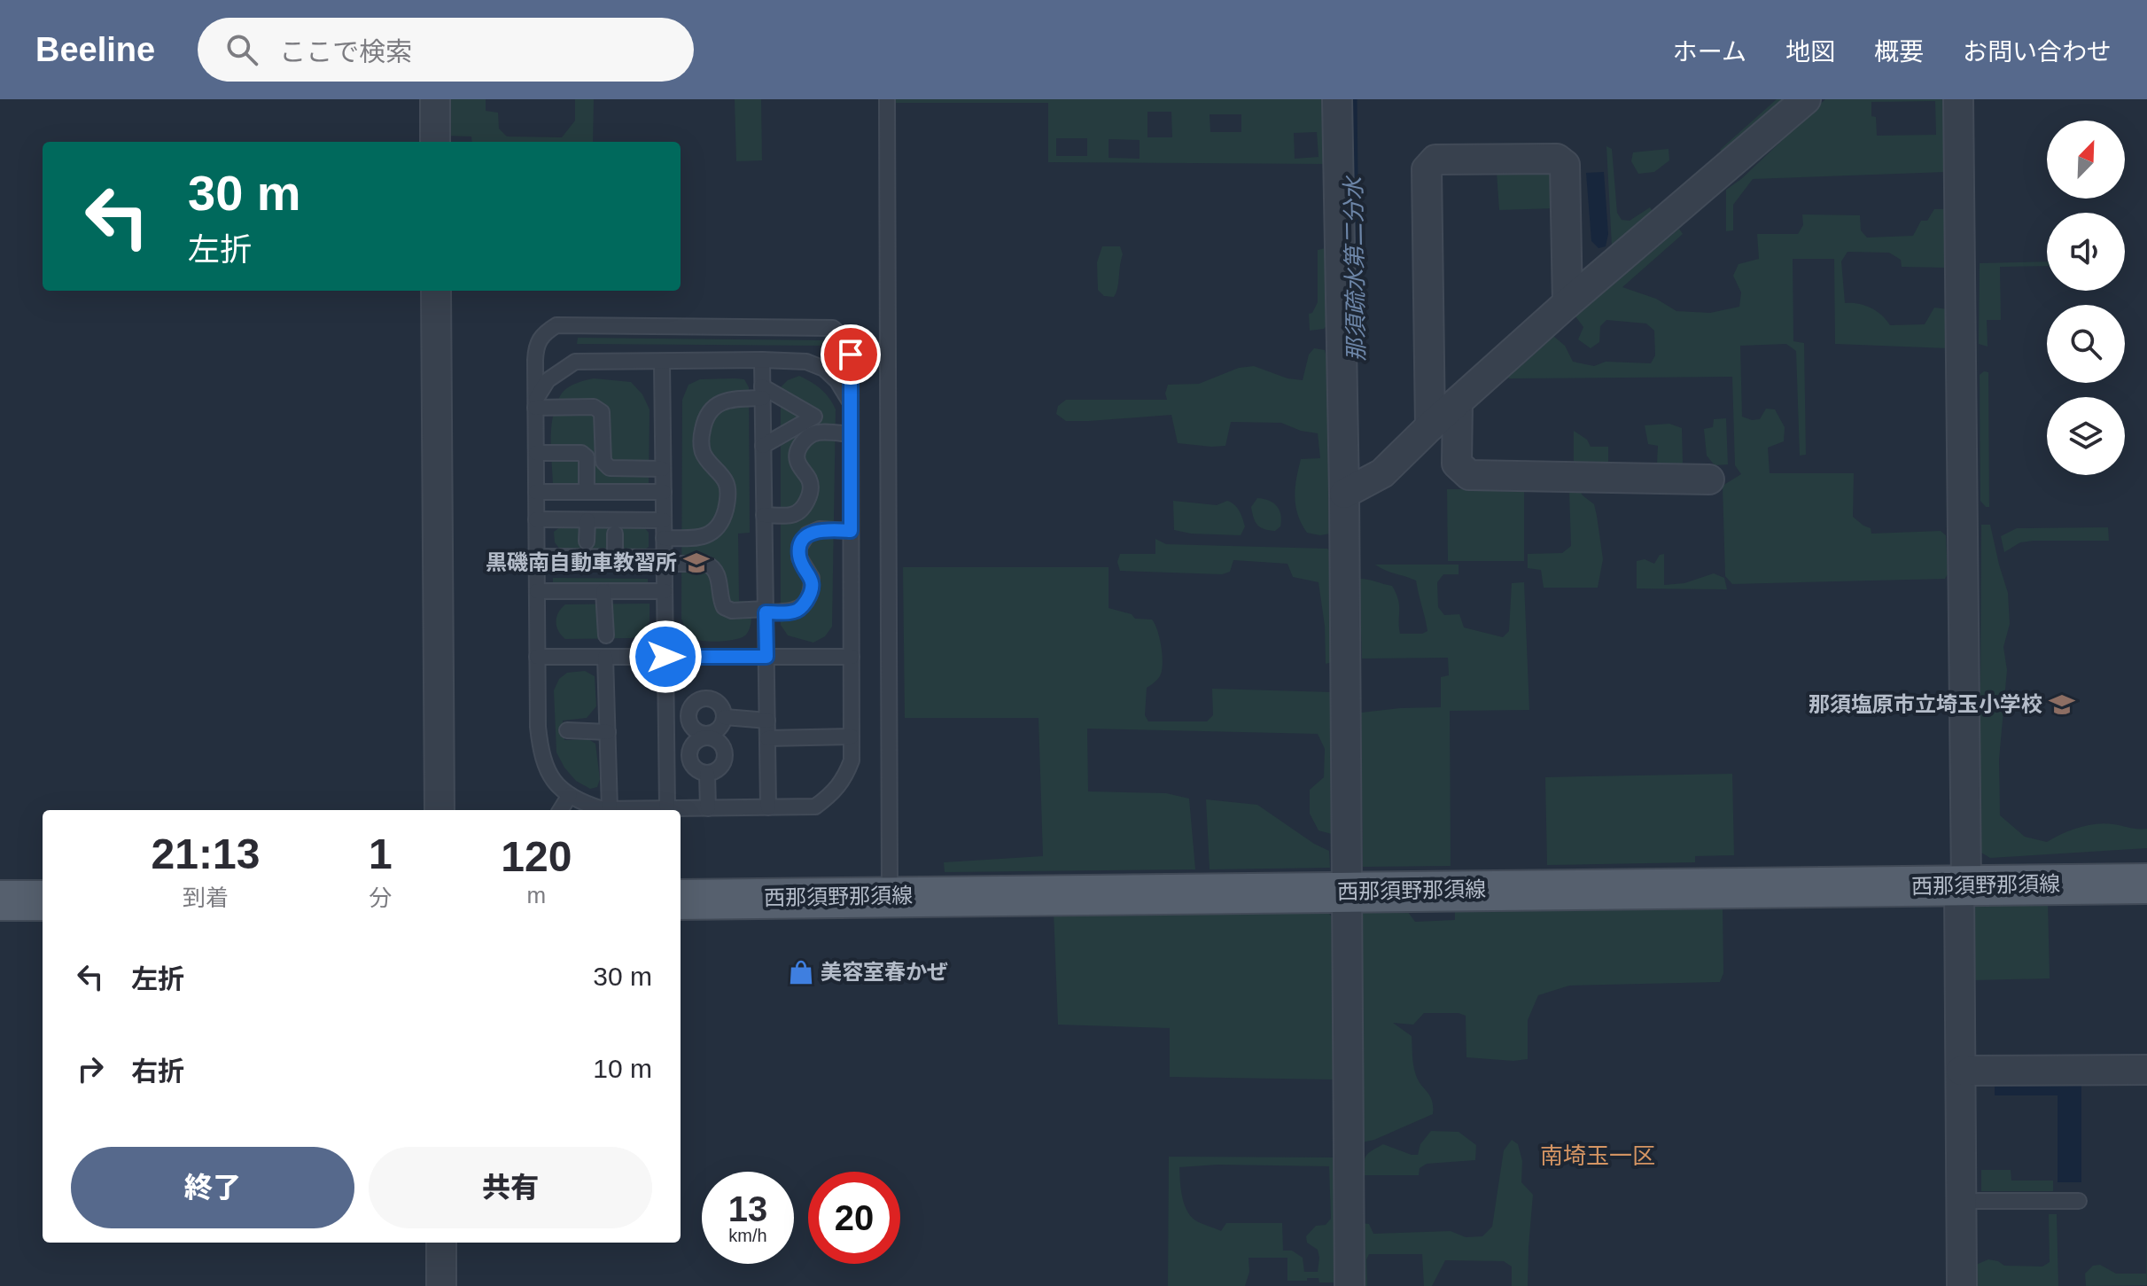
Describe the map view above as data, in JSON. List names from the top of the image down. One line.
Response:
{"streets":{"main road":["西那須野那須線"]},"districts":["南埼玉一区"],"water":["那須疏水第二分水"],"places":{"school or university":["黒磯南自動車教習所","那須塩原市立埼玉小学校"],"shop":["美容室春かぜ"]},"north":"top right","page":{"header":"Beeline","search":"ここで検索","nav":["ホーム","地図","概要","お問い合わせ"],"turn":["30 m","左折"],"eta":["21:13","到着","1","分","120","m"],"list":[{"name":"左折","value":"30 m"},{"name":"右折","value":"10 m"}],"buttons":["終了","共有"],"speed":"13 km/h","limit":"20"}}
